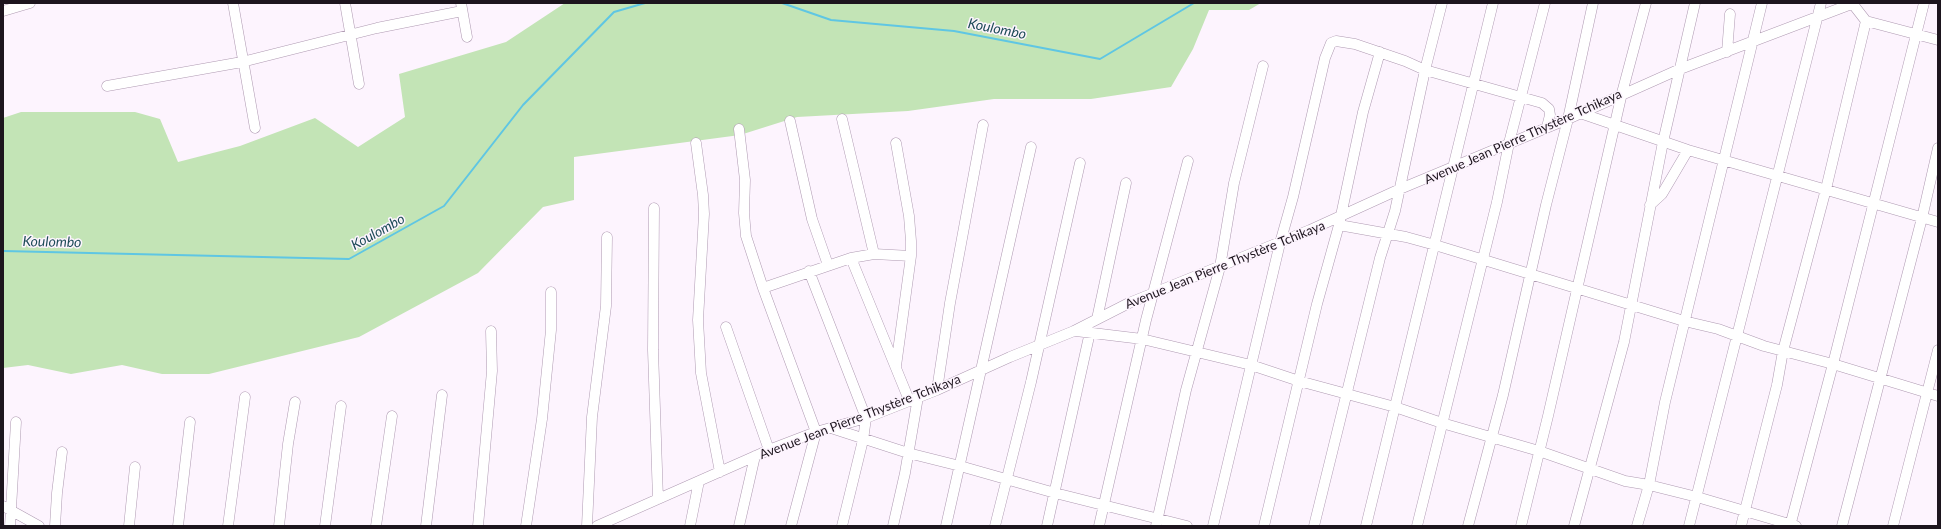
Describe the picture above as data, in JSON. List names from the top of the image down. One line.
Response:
{"streets":{"street":["Avenue Jean Pierre Thystère Tchikaya"]},"water":["Koulombo"]}
